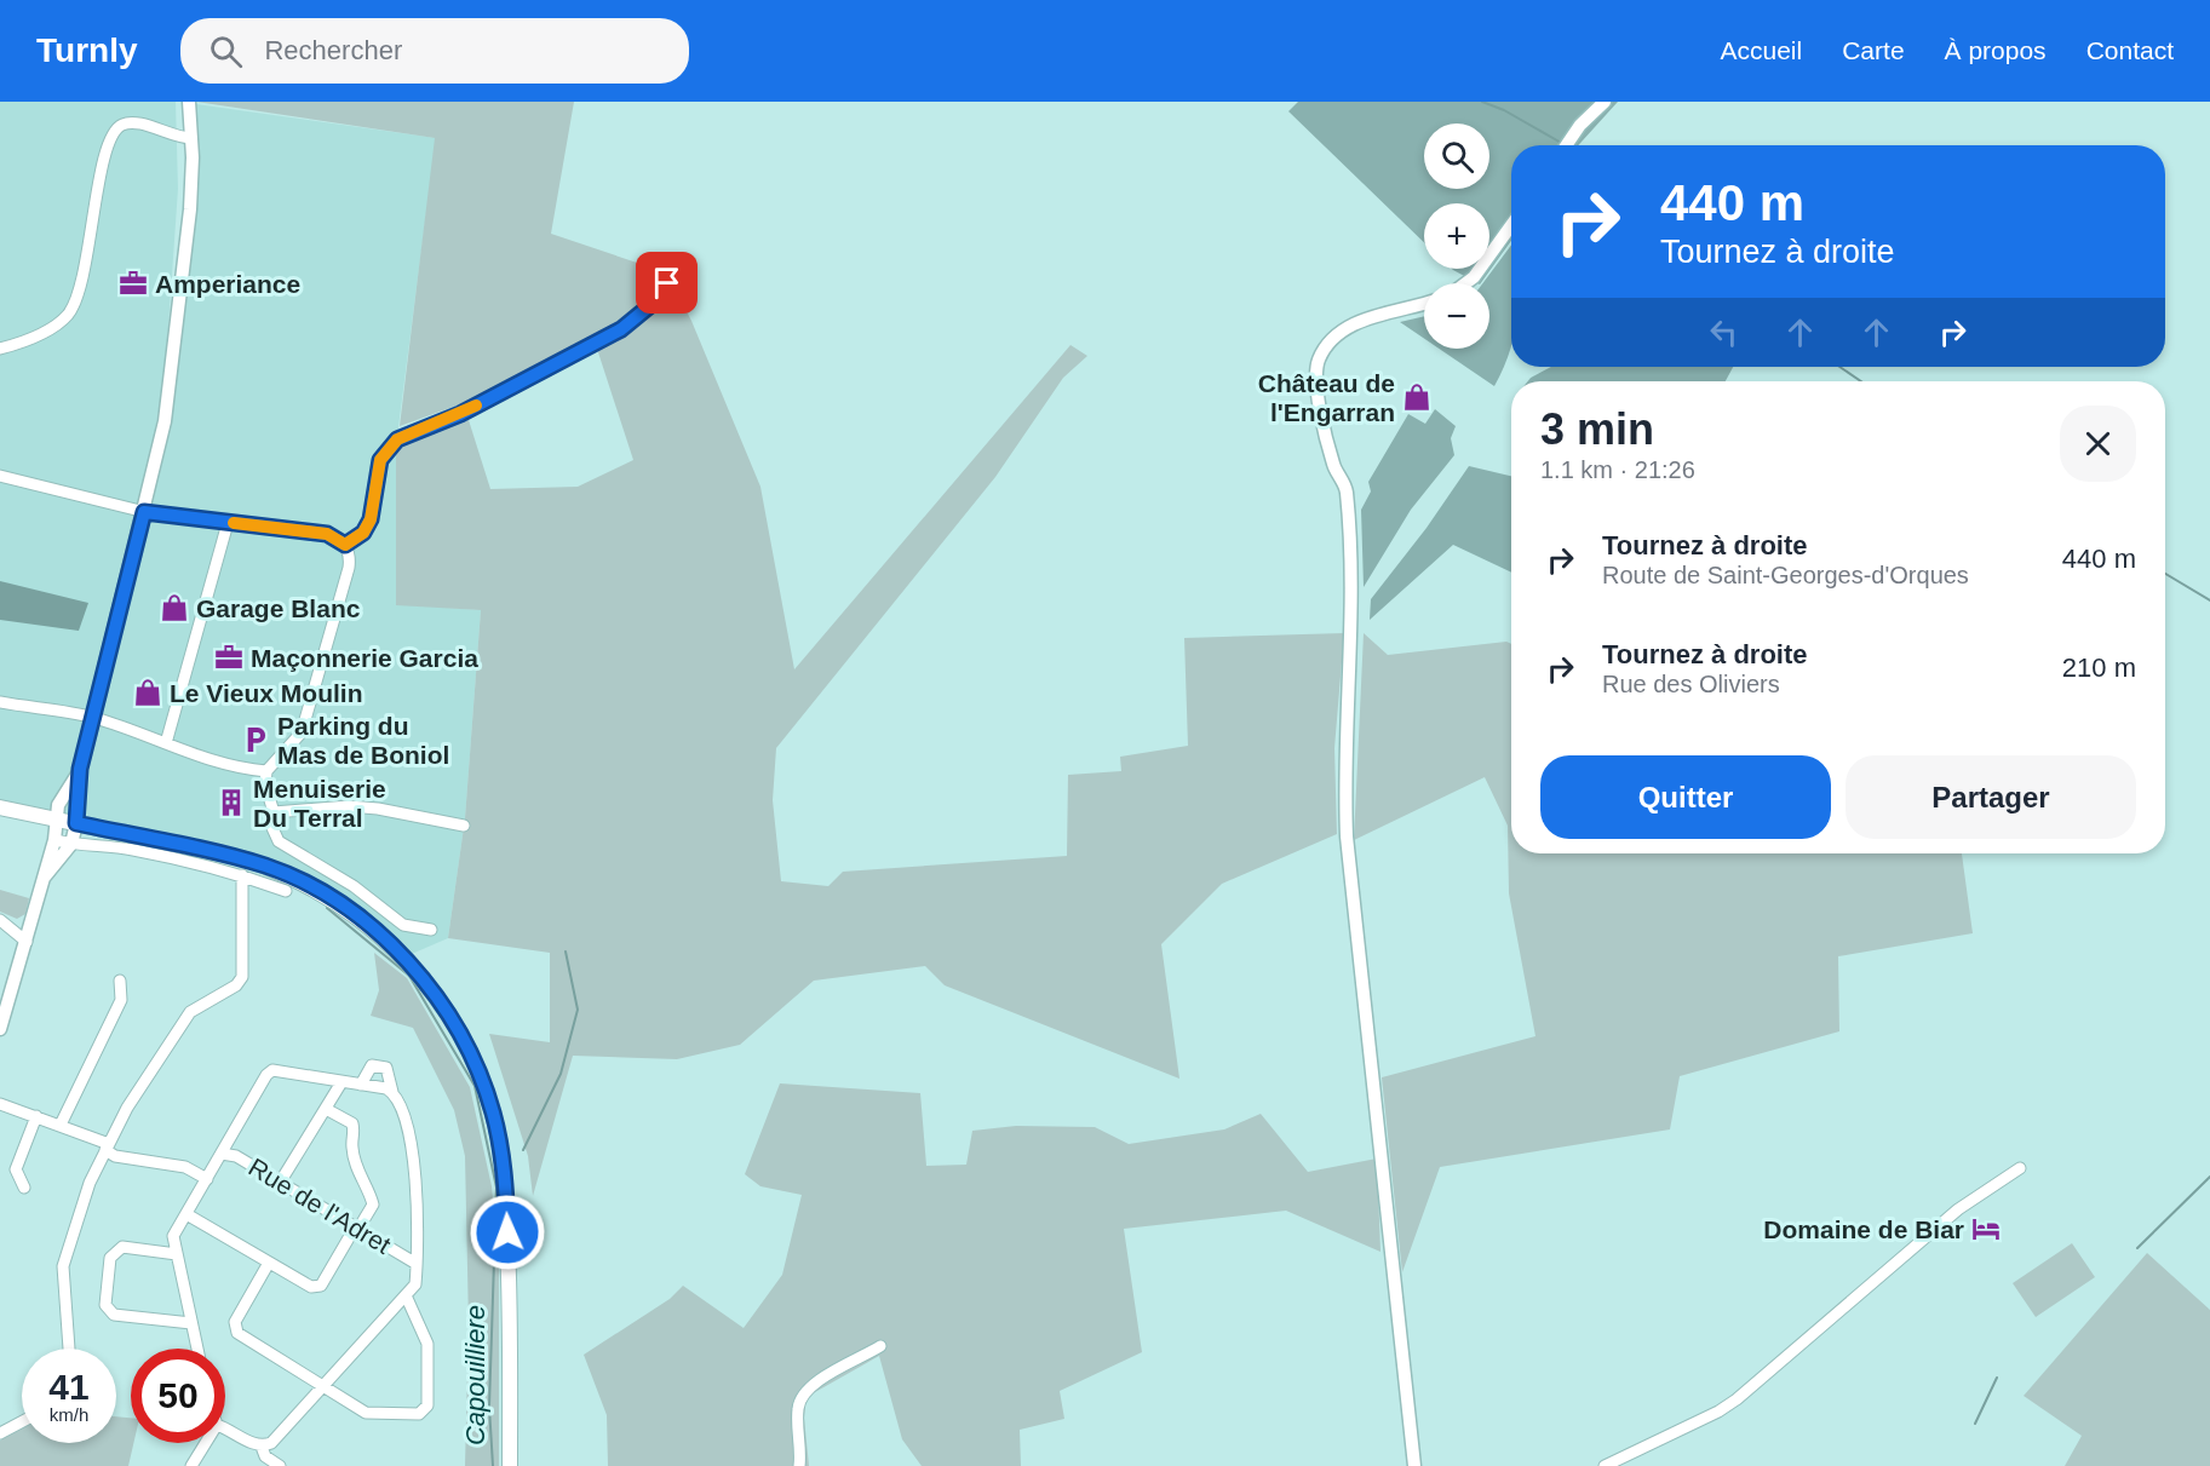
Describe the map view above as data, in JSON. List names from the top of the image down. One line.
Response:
{"streets":{"street":["Rue de l'Adret"]},"water":["Capouilliere"],"places":{"office":["Amperiance","Maçonnerie Garcia"],"shop":["Château de l'Engarran","Garage Blanc","Le Vieux Moulin"],"parking":["Parking du Mas de Boniol"],"building":["Menuiserie Du Terral"],"hotel":["Domaine de Biar"]},"page":{"header":"Turnly","search":"Rechercher","nav":["Accueil","Carte","À propos","Contact"],"map_buttons":["+","−"],"turn":["440 m","Tournez à droite"],"heading":["3 min","1.1 km · 21:26"],"list":[{"name":"Tournez à droite","note":"Route de Saint-Georges-d'Orques","value":"440 m"},{"name":"Tournez à droite","note":"Rue des Oliviers","value":"210 m"}],"buttons":["Quitter","Partager"],"speed":"41 km/h","limit":"50"}}
